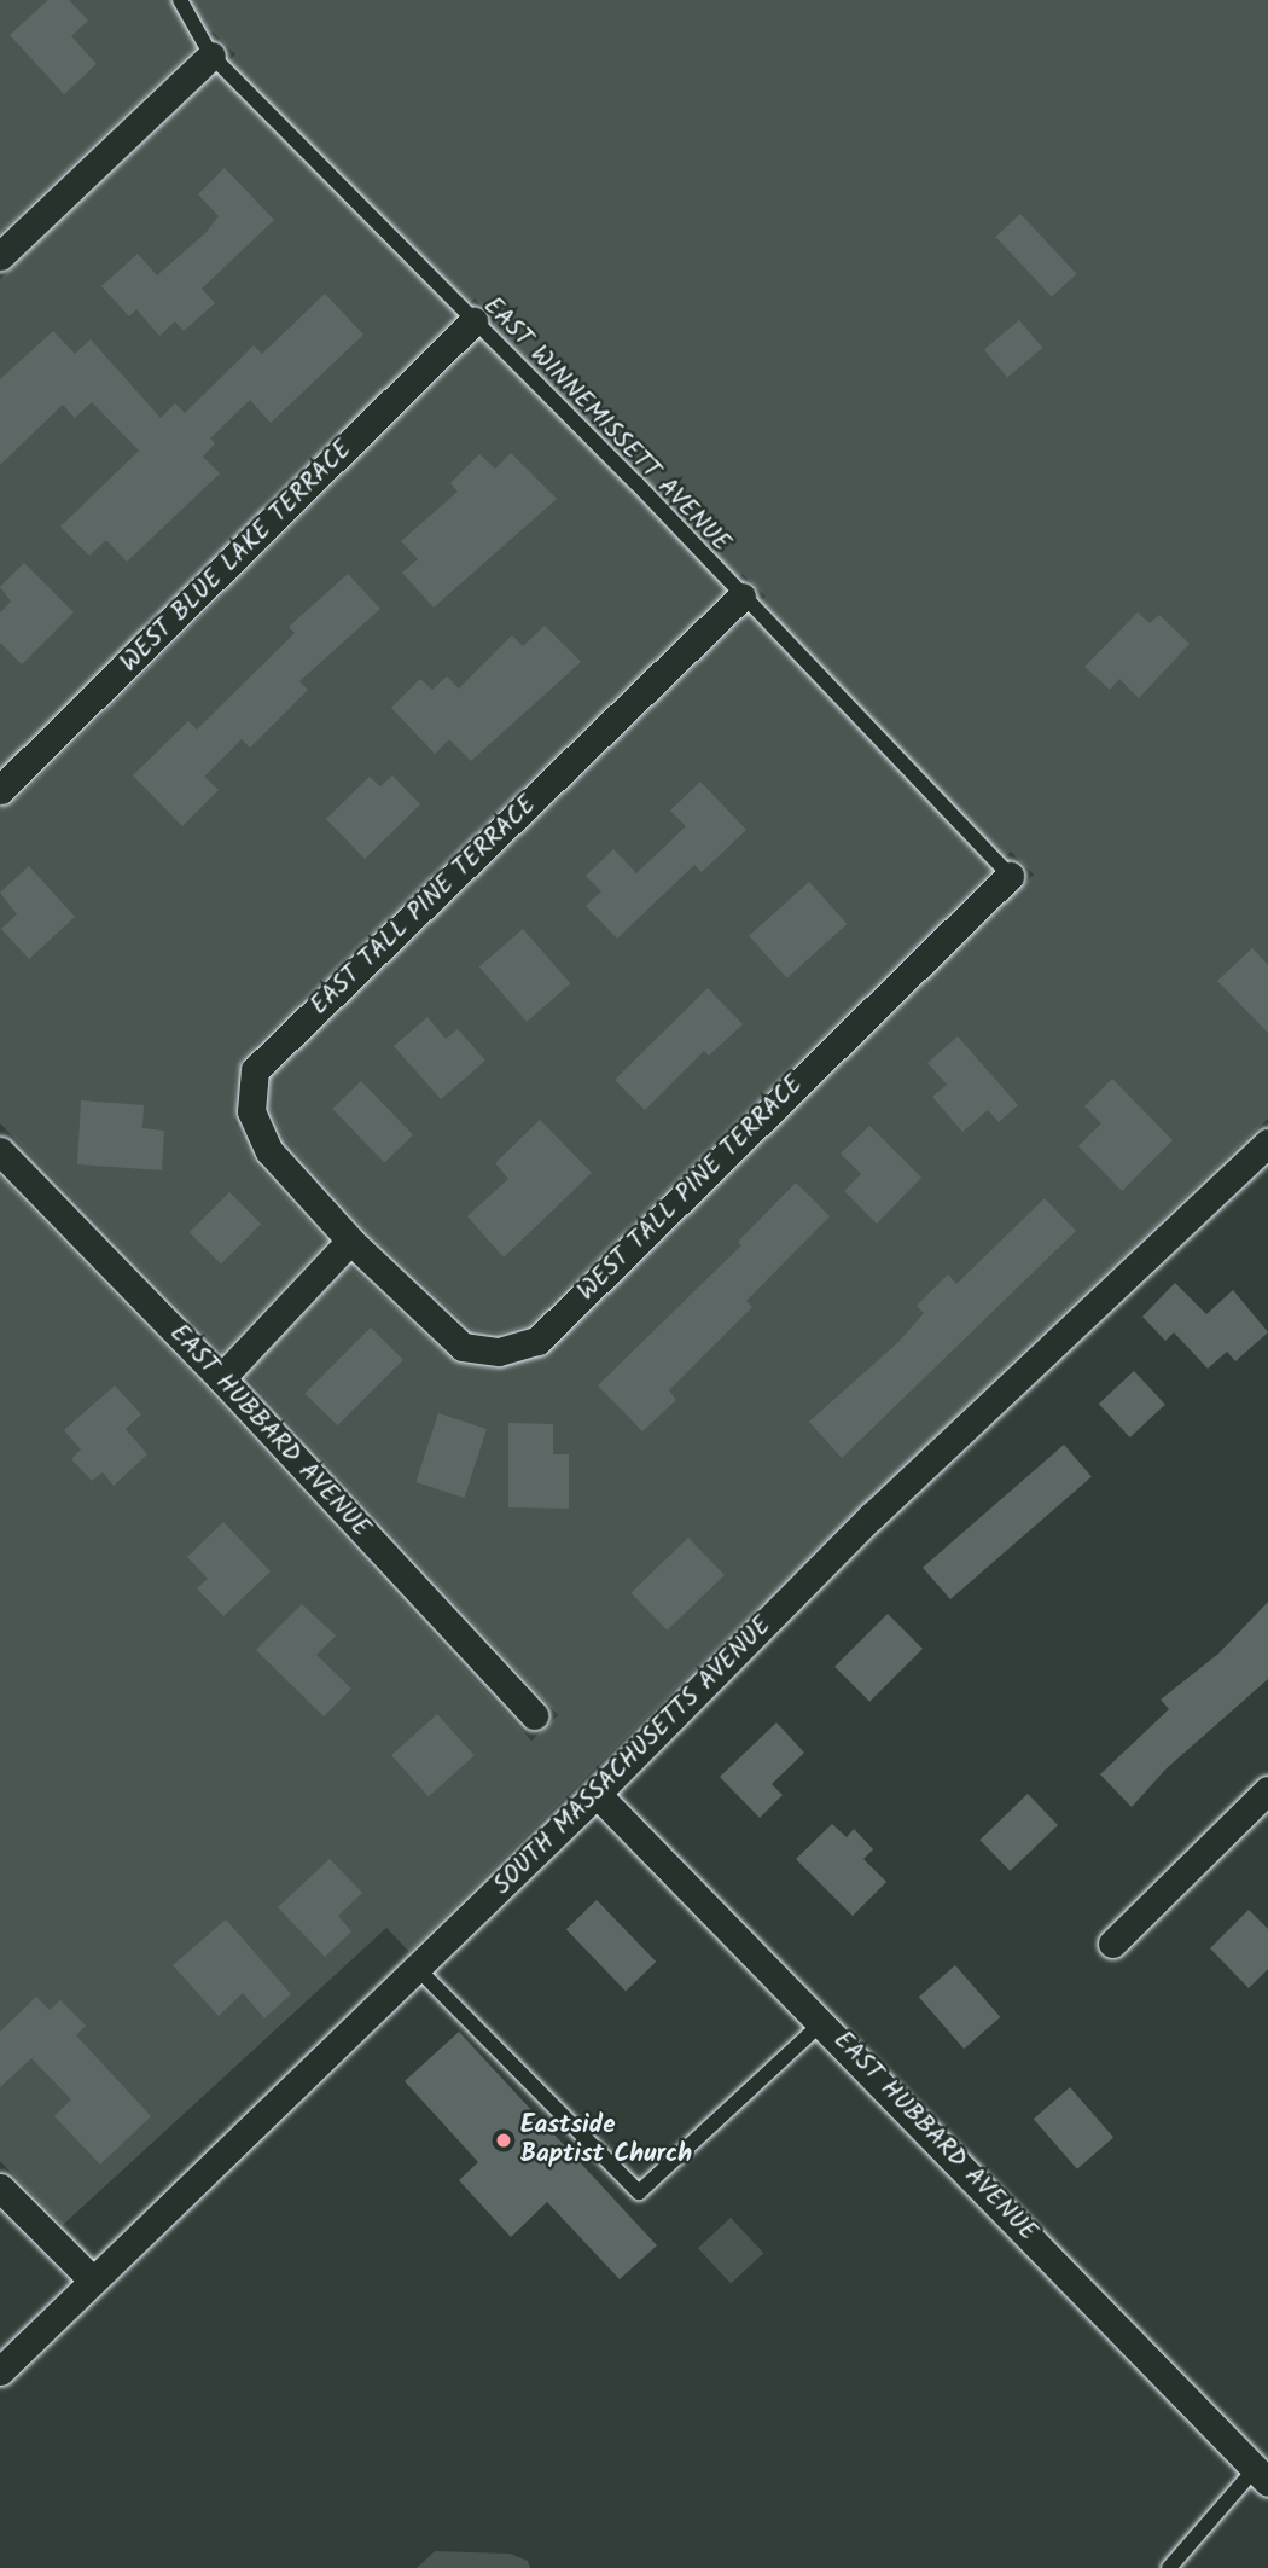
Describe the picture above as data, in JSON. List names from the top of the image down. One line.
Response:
{"streets":{"street":["WEST BLUE LAKE TERRACE","EAST TALL PINE TERRACE","WEST TALL PINE TERRACE","EAST HUBBARD AVENUE","SOUTH MASSACHUSETTS AVENUE"],"lane":["EAST WINNEMISSETT AVENUE"]},"crossings":[["EAST WINNEMISSETT AVENUE","WEST BLUE LAKE TERRACE"],["EAST WINNEMISSETT AVENUE","EAST TALL PINE TERRACE"],["EAST WINNEMISSETT AVENUE","WEST TALL PINE TERRACE"],["EAST TALL PINE TERRACE","WEST TALL PINE TERRACE"],["EAST HUBBARD AVENUE","SOUTH MASSACHUSETTS AVENUE"]],"places":["Eastside Baptist Church"]}
